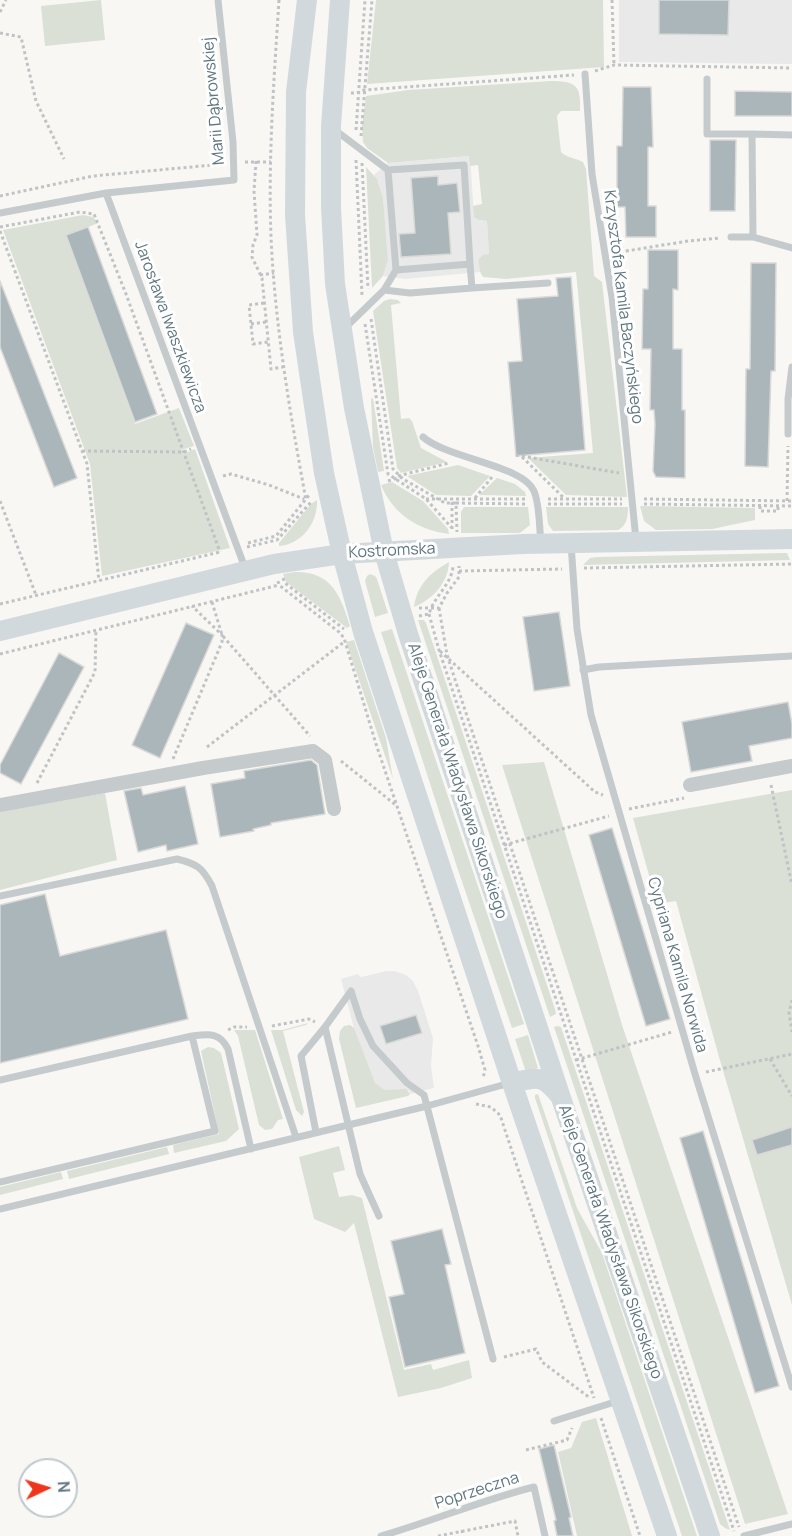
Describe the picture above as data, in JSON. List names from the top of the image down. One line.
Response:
{"streets":{"main road":["Kostromska","Aleje Generała Władysława Sikorskiego"],"lane":["Marii Dąbrowskiej","Krzysztofa Kamila Baczyńskiego","Jarosława Iwaszkiewicza","Cypriana Kamila Norwida","Poprzeczna"]},"crossings":[["Marii Dąbrowskiej","Jarosława Iwaszkiewicza"],["Krzysztofa Kamila Baczyńskiego","Kostromska"],["Jarosława Iwaszkiewicza","Kostromska"],["Kostromska","Aleje Generała Władysława Sikorskiego"],["Kostromska","Cypriana Kamila Norwida"]],"north":"right"}
